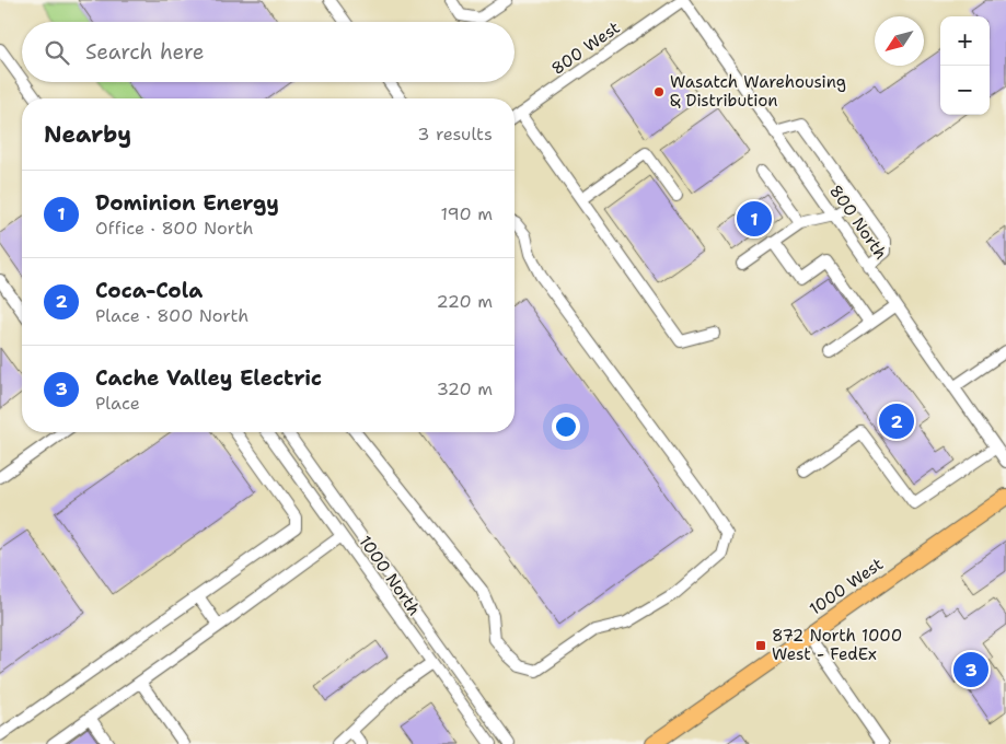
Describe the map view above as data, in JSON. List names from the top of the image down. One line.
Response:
{"streets":{"main road":["1000 West"],"street":["800 West","800 North","1000 North"]},"crossings":[["800 West","800 North"]],"places":{"other":["Wasatch Warehousing & Distribution"],"transit":["872 North 1000 West - FedEx"]},"north":"bottom left","page":{"map_buttons":["+","−"],"search":"Search here","heading":["Nearby","3 results"],"list":[{"mark":"1","name":"Dominion Energy","note":"Office · 800 North","value":"190 m"},{"mark":"2","name":"Coca-Cola","note":"Place · 800 North","value":"220 m"},{"mark":"3","name":"Cache Valley Electric","note":"Place","value":"320 m"}],"pins":["1","2","3"]}}
